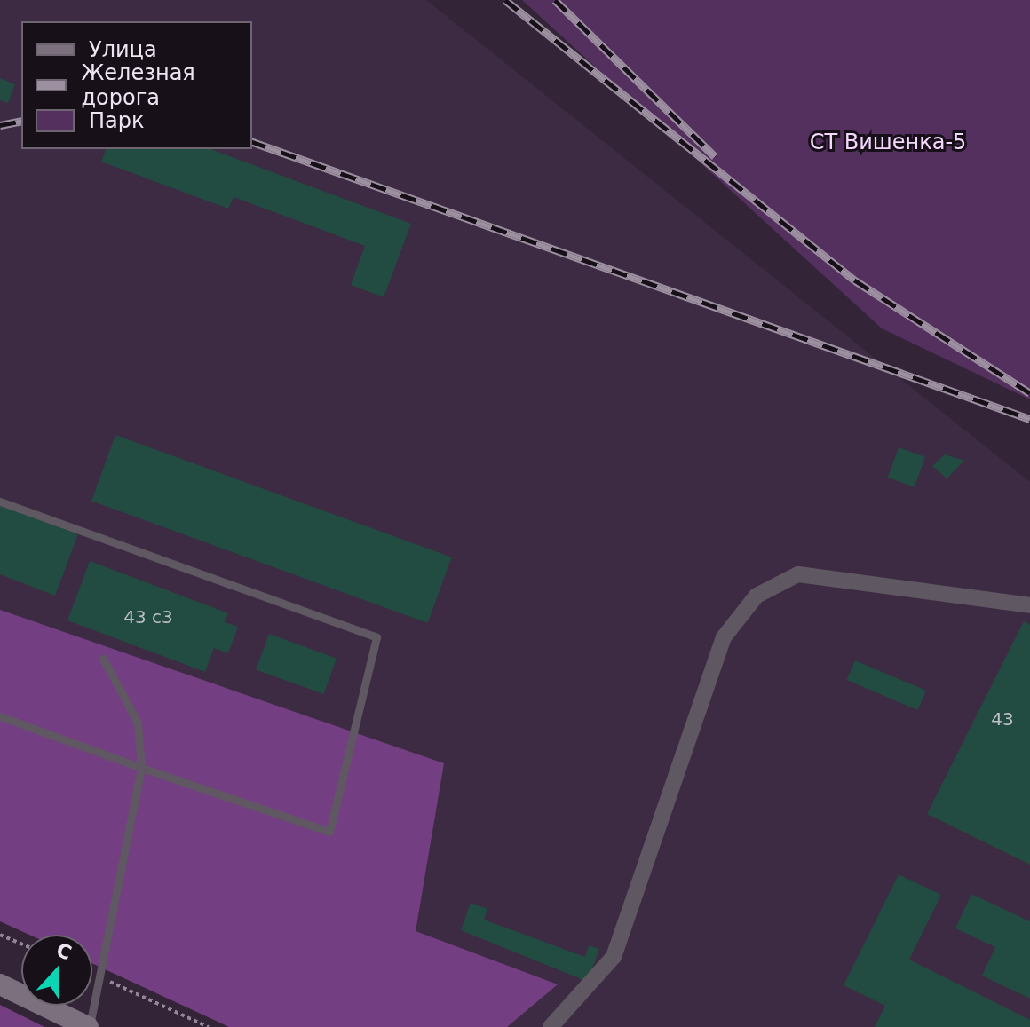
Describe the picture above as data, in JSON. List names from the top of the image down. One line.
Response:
{"parks":["СТ Вишенка-5"],"house_numbers":["43 с3","43"],"legend":["Улица","Железная дорога","Парк"],"north":"top"}
